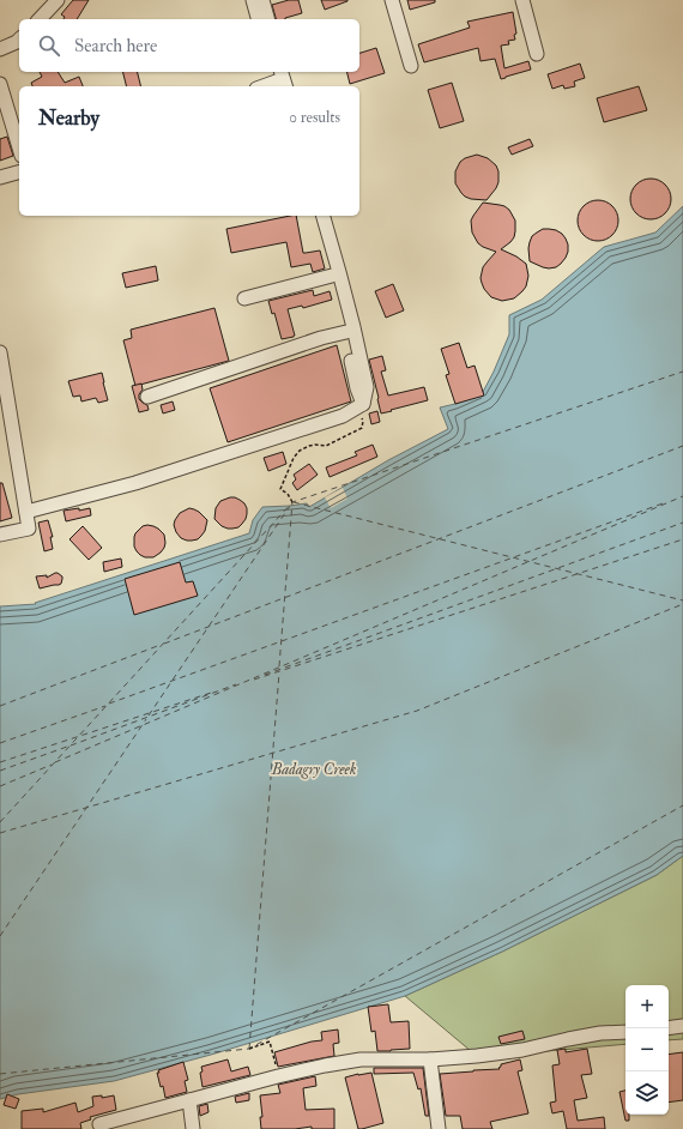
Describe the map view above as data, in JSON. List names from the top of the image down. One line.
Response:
{"water":["Badagry Creek"],"page":{"search":"Search here","heading":["Nearby","0 results"],"map_buttons":["+","−"]}}
